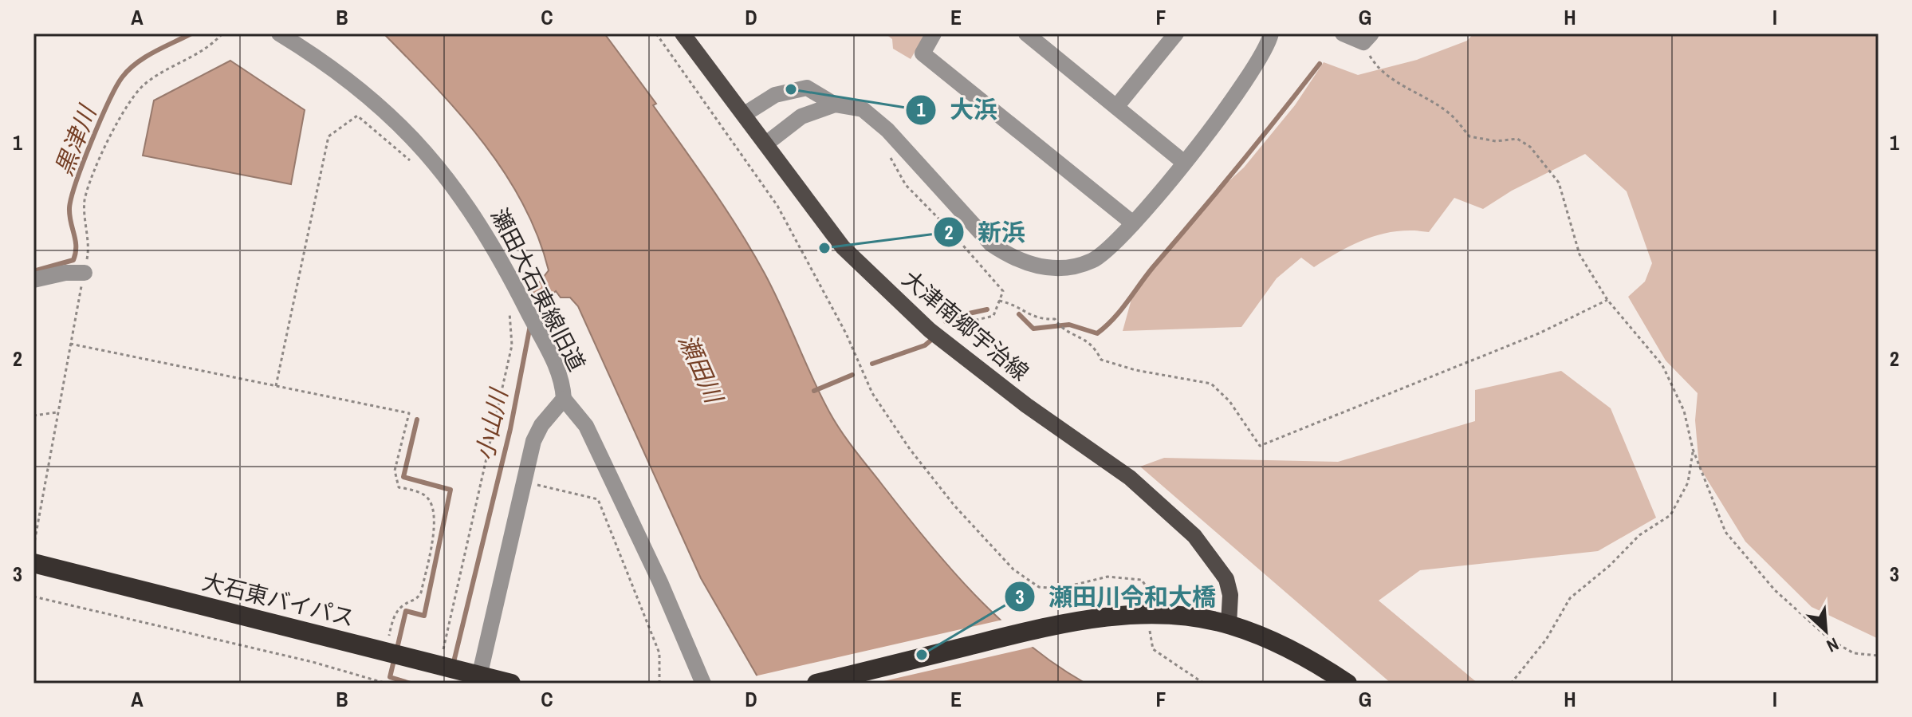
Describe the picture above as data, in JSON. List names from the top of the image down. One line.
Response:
{"streets":{"highway":["大石東バイパス"],"main road":["大津南郷宇治線"],"street":["瀬田大石東線旧道"]},"crossings":[["瀬田大石東線旧道","大石東バイパス"]],"water":["黒津川","瀬田川","小山川"],"places":["大浜","新浜","瀬田川令和大橋"],"north":"bottom right","grid":{"columns":["A","B","C","D","E","F","G","H","I"],"rows":["1","2","3"]}}
